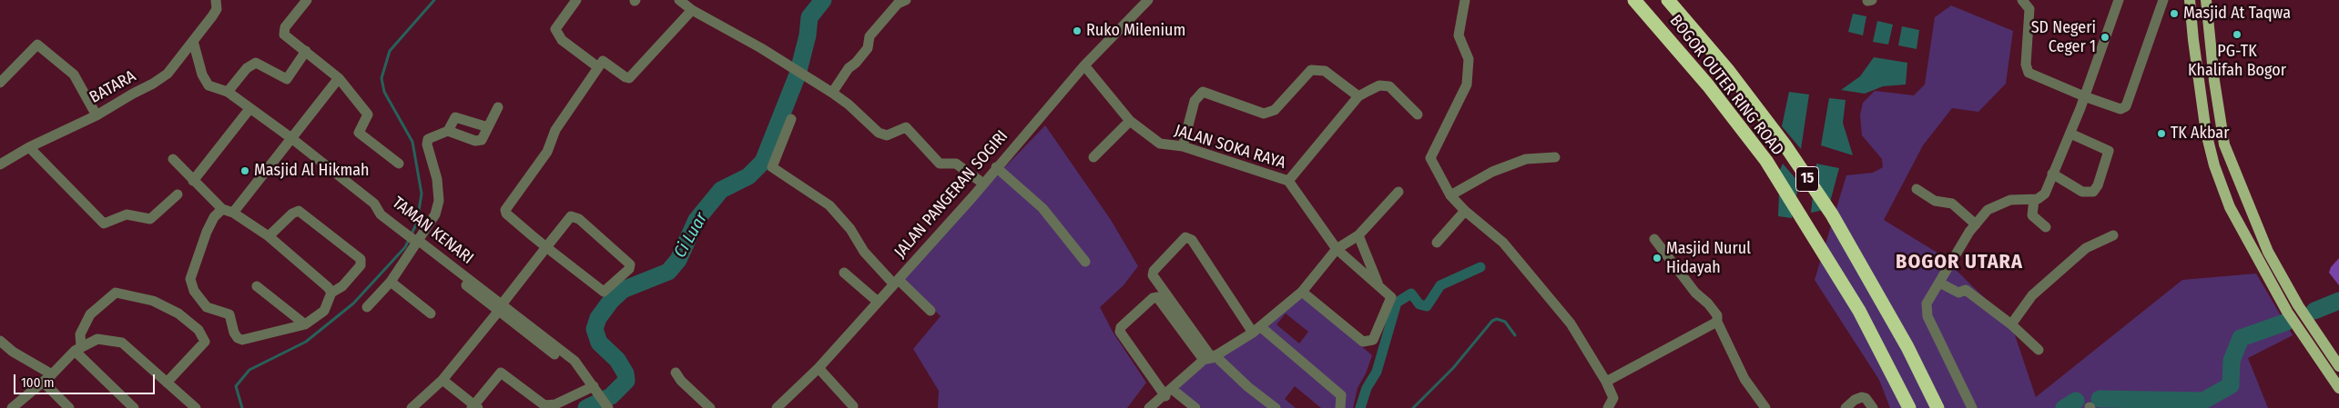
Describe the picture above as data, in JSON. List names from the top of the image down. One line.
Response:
{"streets":{"highway":["BOGOR OUTER RING ROAD","15"],"street":["BATARA","JALAN SOKA RAYA","JALAN PANGERAN SOGIRI","TAMAN KENARI"]},"crossings":[["JALAN SOKA RAYA","JALAN PANGERAN SOGIRI"]],"districts":["BOGOR UTARA"],"water":["Ci Luar"],"places":["Masjid At Taqwa","Ruko Milenium","PG-TK Khalifah Bogor","SD Negeri Ceger 1","TK Akbar","Masjid Al Hikmah","Masjid Nurul Hidayah"],"scale_bar":"100 m"}
